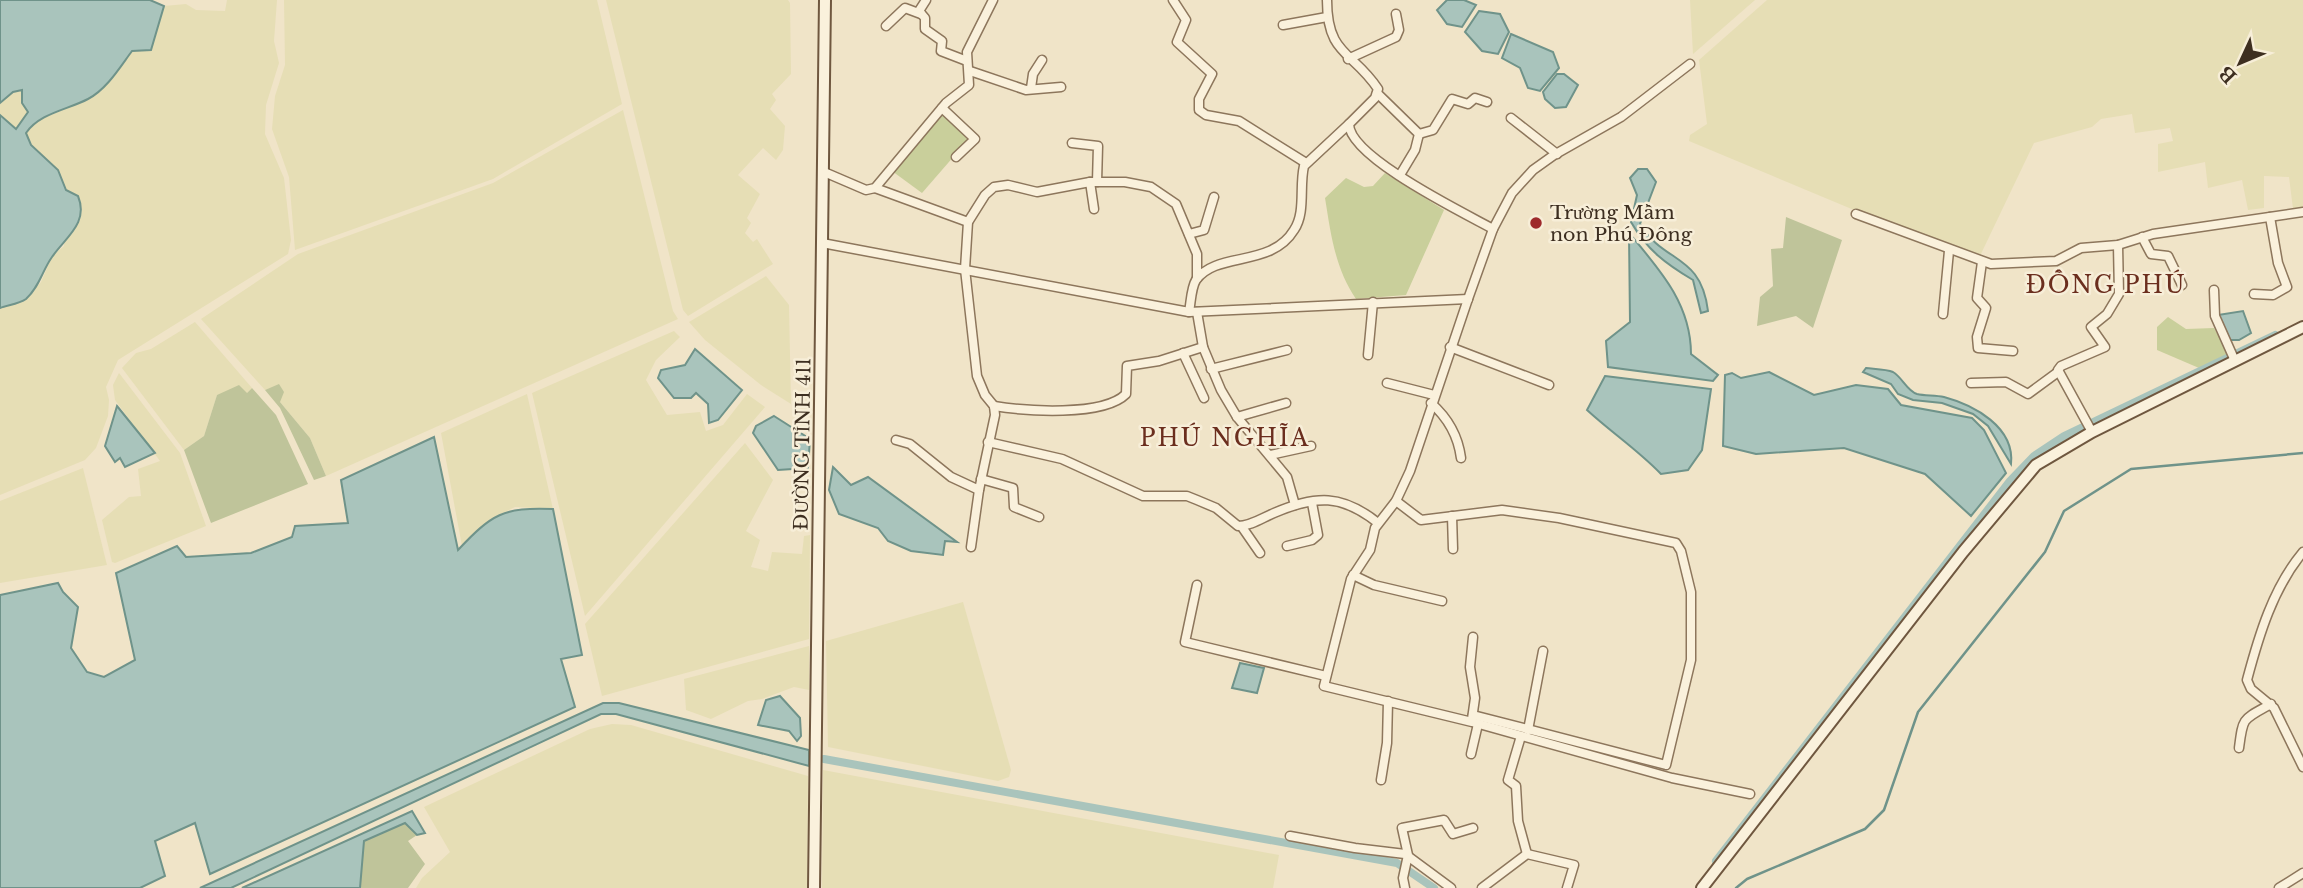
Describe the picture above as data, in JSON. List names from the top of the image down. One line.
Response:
{"streets":{"main road":["ĐƯỜNG TỈNH 411"]},"districts":["ĐỒNG PHÚ","PHÚ NGHĨA"],"places":["Trường Mầm non Phú Đông"],"north":"bottom left"}
